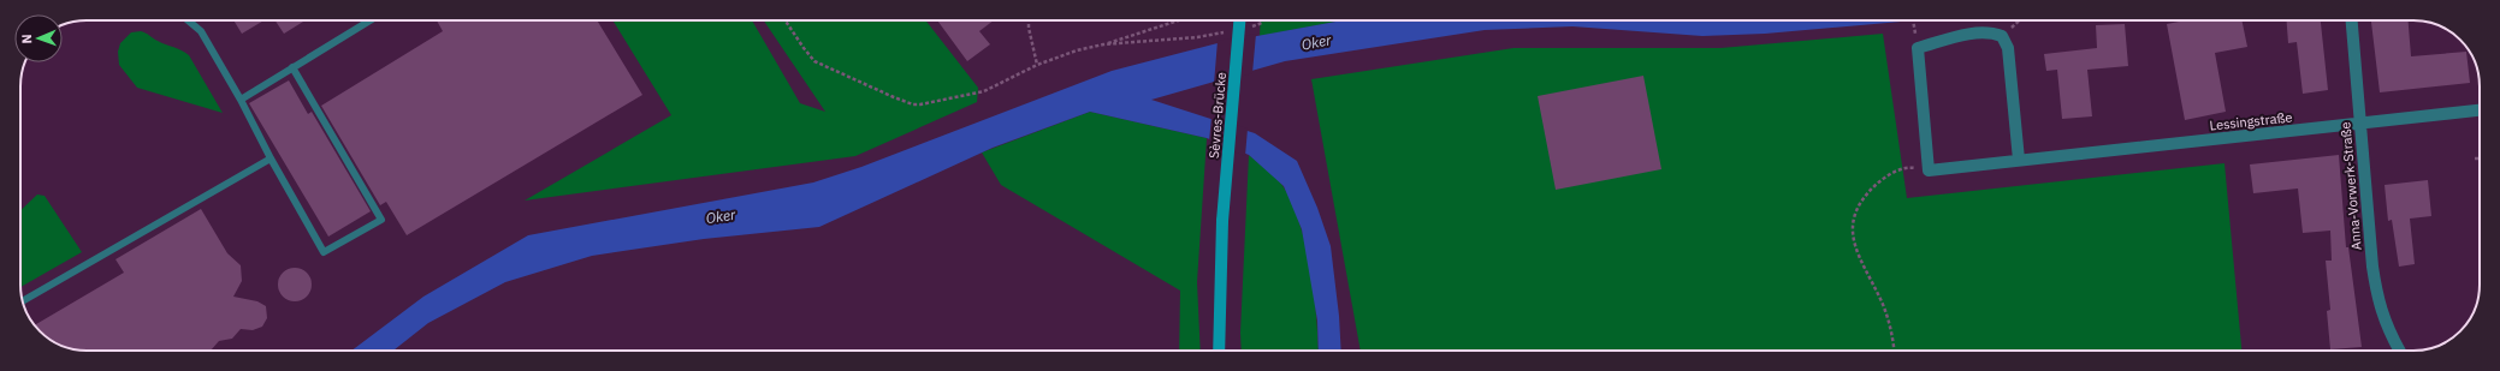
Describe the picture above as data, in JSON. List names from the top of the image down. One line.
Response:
{"streets":{"main road":["Sèvres-Brücke"],"street":["Lessingstraße","Anna-Vorwerk-Straße"]},"crossings":[["Lessingstraße","Anna-Vorwerk-Straße"]],"water":["Oker"],"north":"left"}
